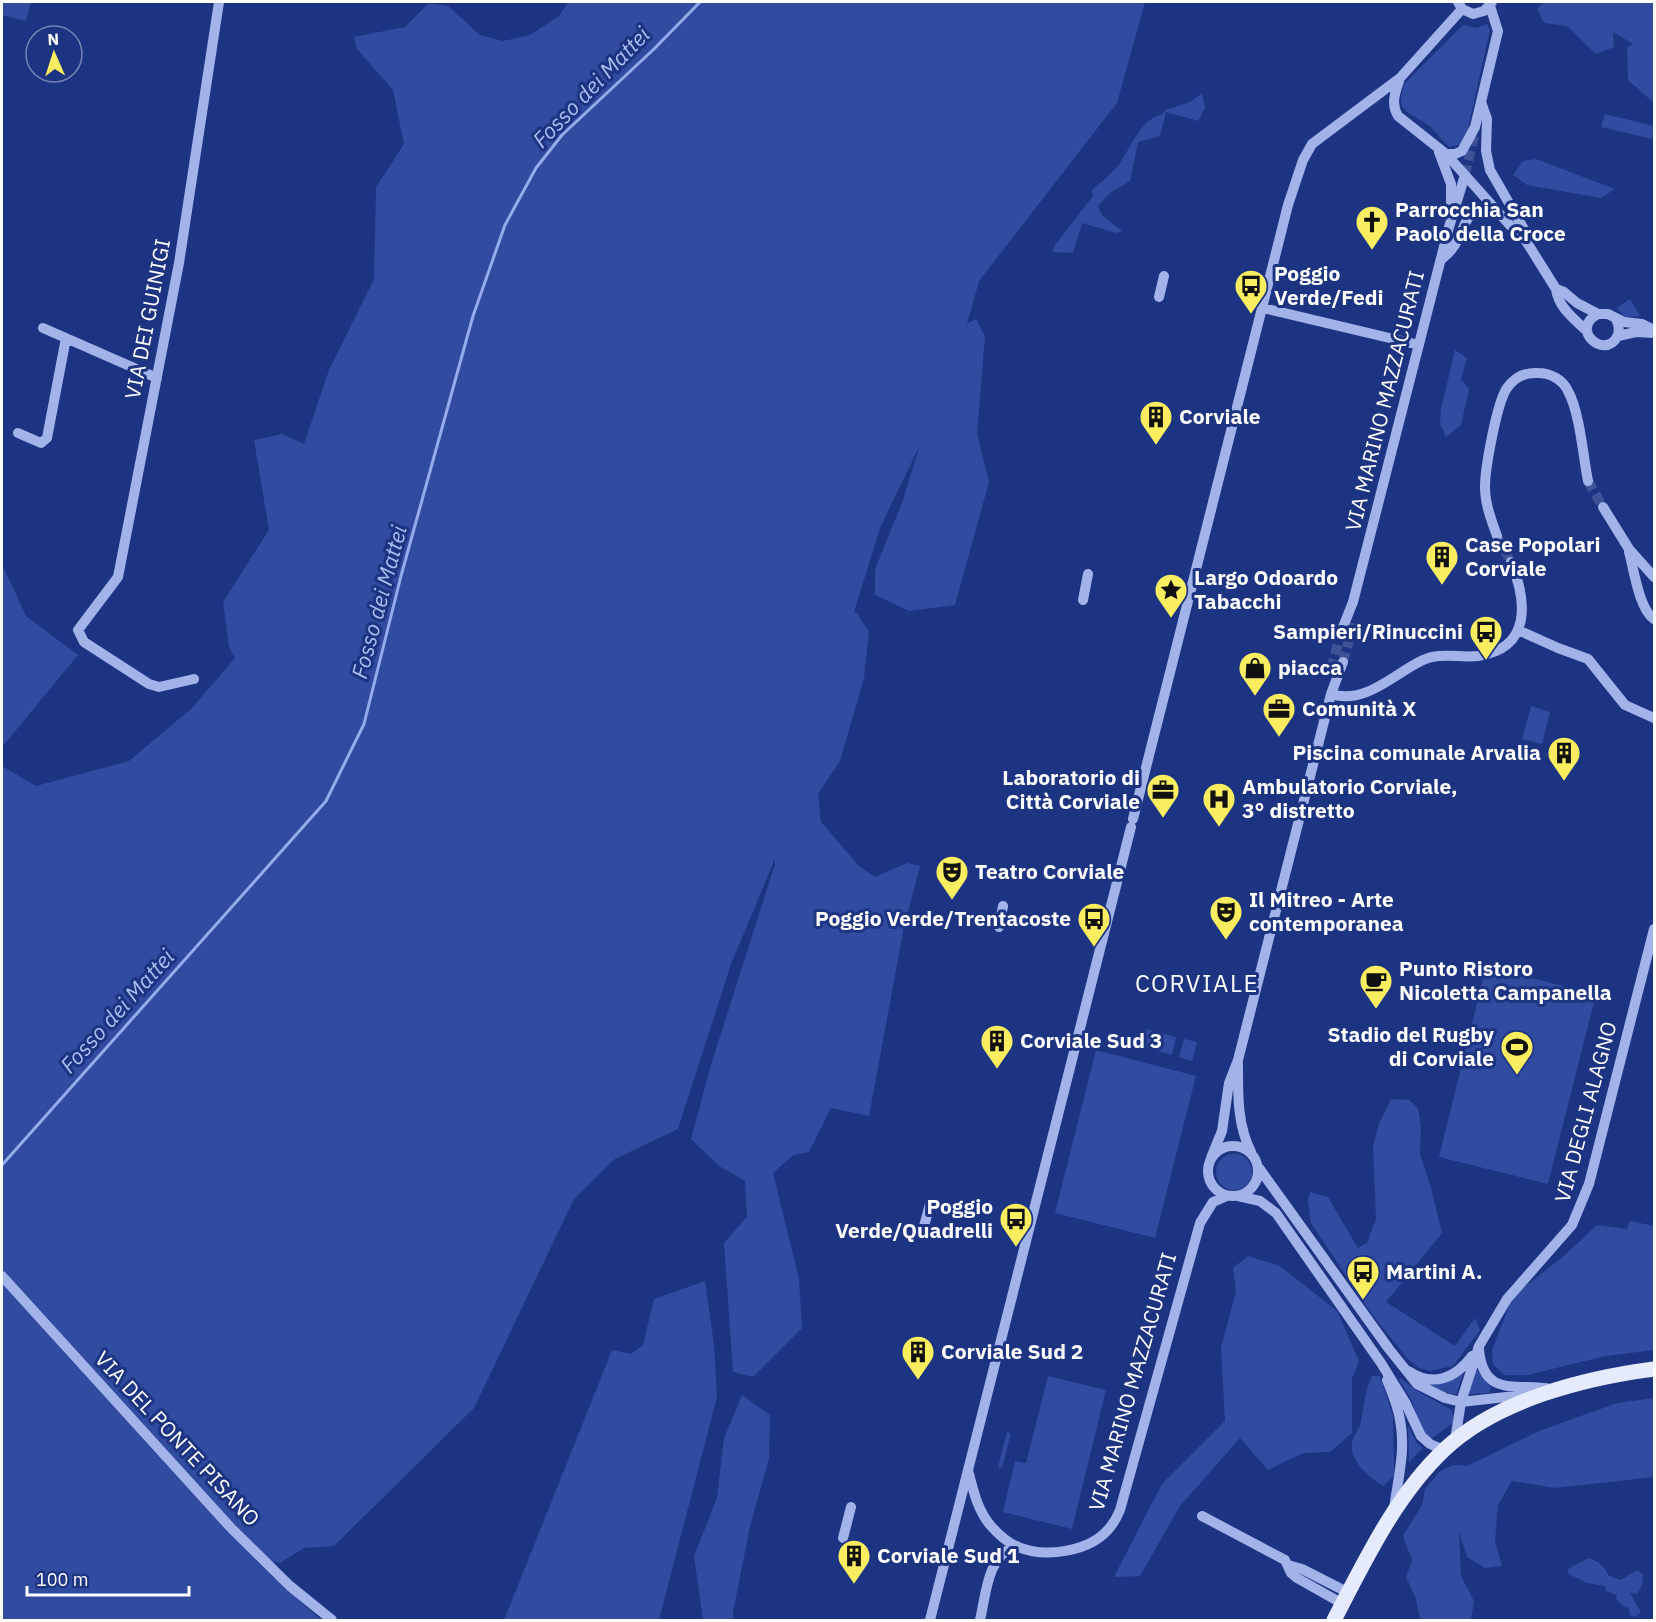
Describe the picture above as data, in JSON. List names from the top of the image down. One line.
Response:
{"streets":{"street":["VIA DEI GUINIGI","VIA MARINO MAZZACURATI","VIA DEGLI ALAGNO","VIA DEL PONTE PISANO"]},"districts":["CORVIALE"],"water":["Fosso dei Mattei"],"places":{"church":["Parrocchia San Paolo della Croce"],"bus stop":["Poggio Verde/Fedi","Sampieri/Rinuccini","Poggio Verde/Trentacoste","Poggio Verde/Quadrelli","Martini A."],"building":["Corviale","Case Popolari Corviale","Piscina comunale Arvalia","Corviale Sud 3","Corviale Sud 2","Corviale Sud 1"],"place":["Largo Odoardo Tabacchi"],"shop":["piacca"],"office":["Comunità X","Laboratorio di Città Corviale"],"hospital":["Ambulatorio Corviale, 3° distretto"],"theatre":["Teatro Corviale","Il Mitreo - Arte contemporanea"],"cafe":["Punto Ristoro Nicoletta Campanella"],"sports":["Stadio del Rugby di Corviale"]},"scale_bar":"100 m","north":"top"}
